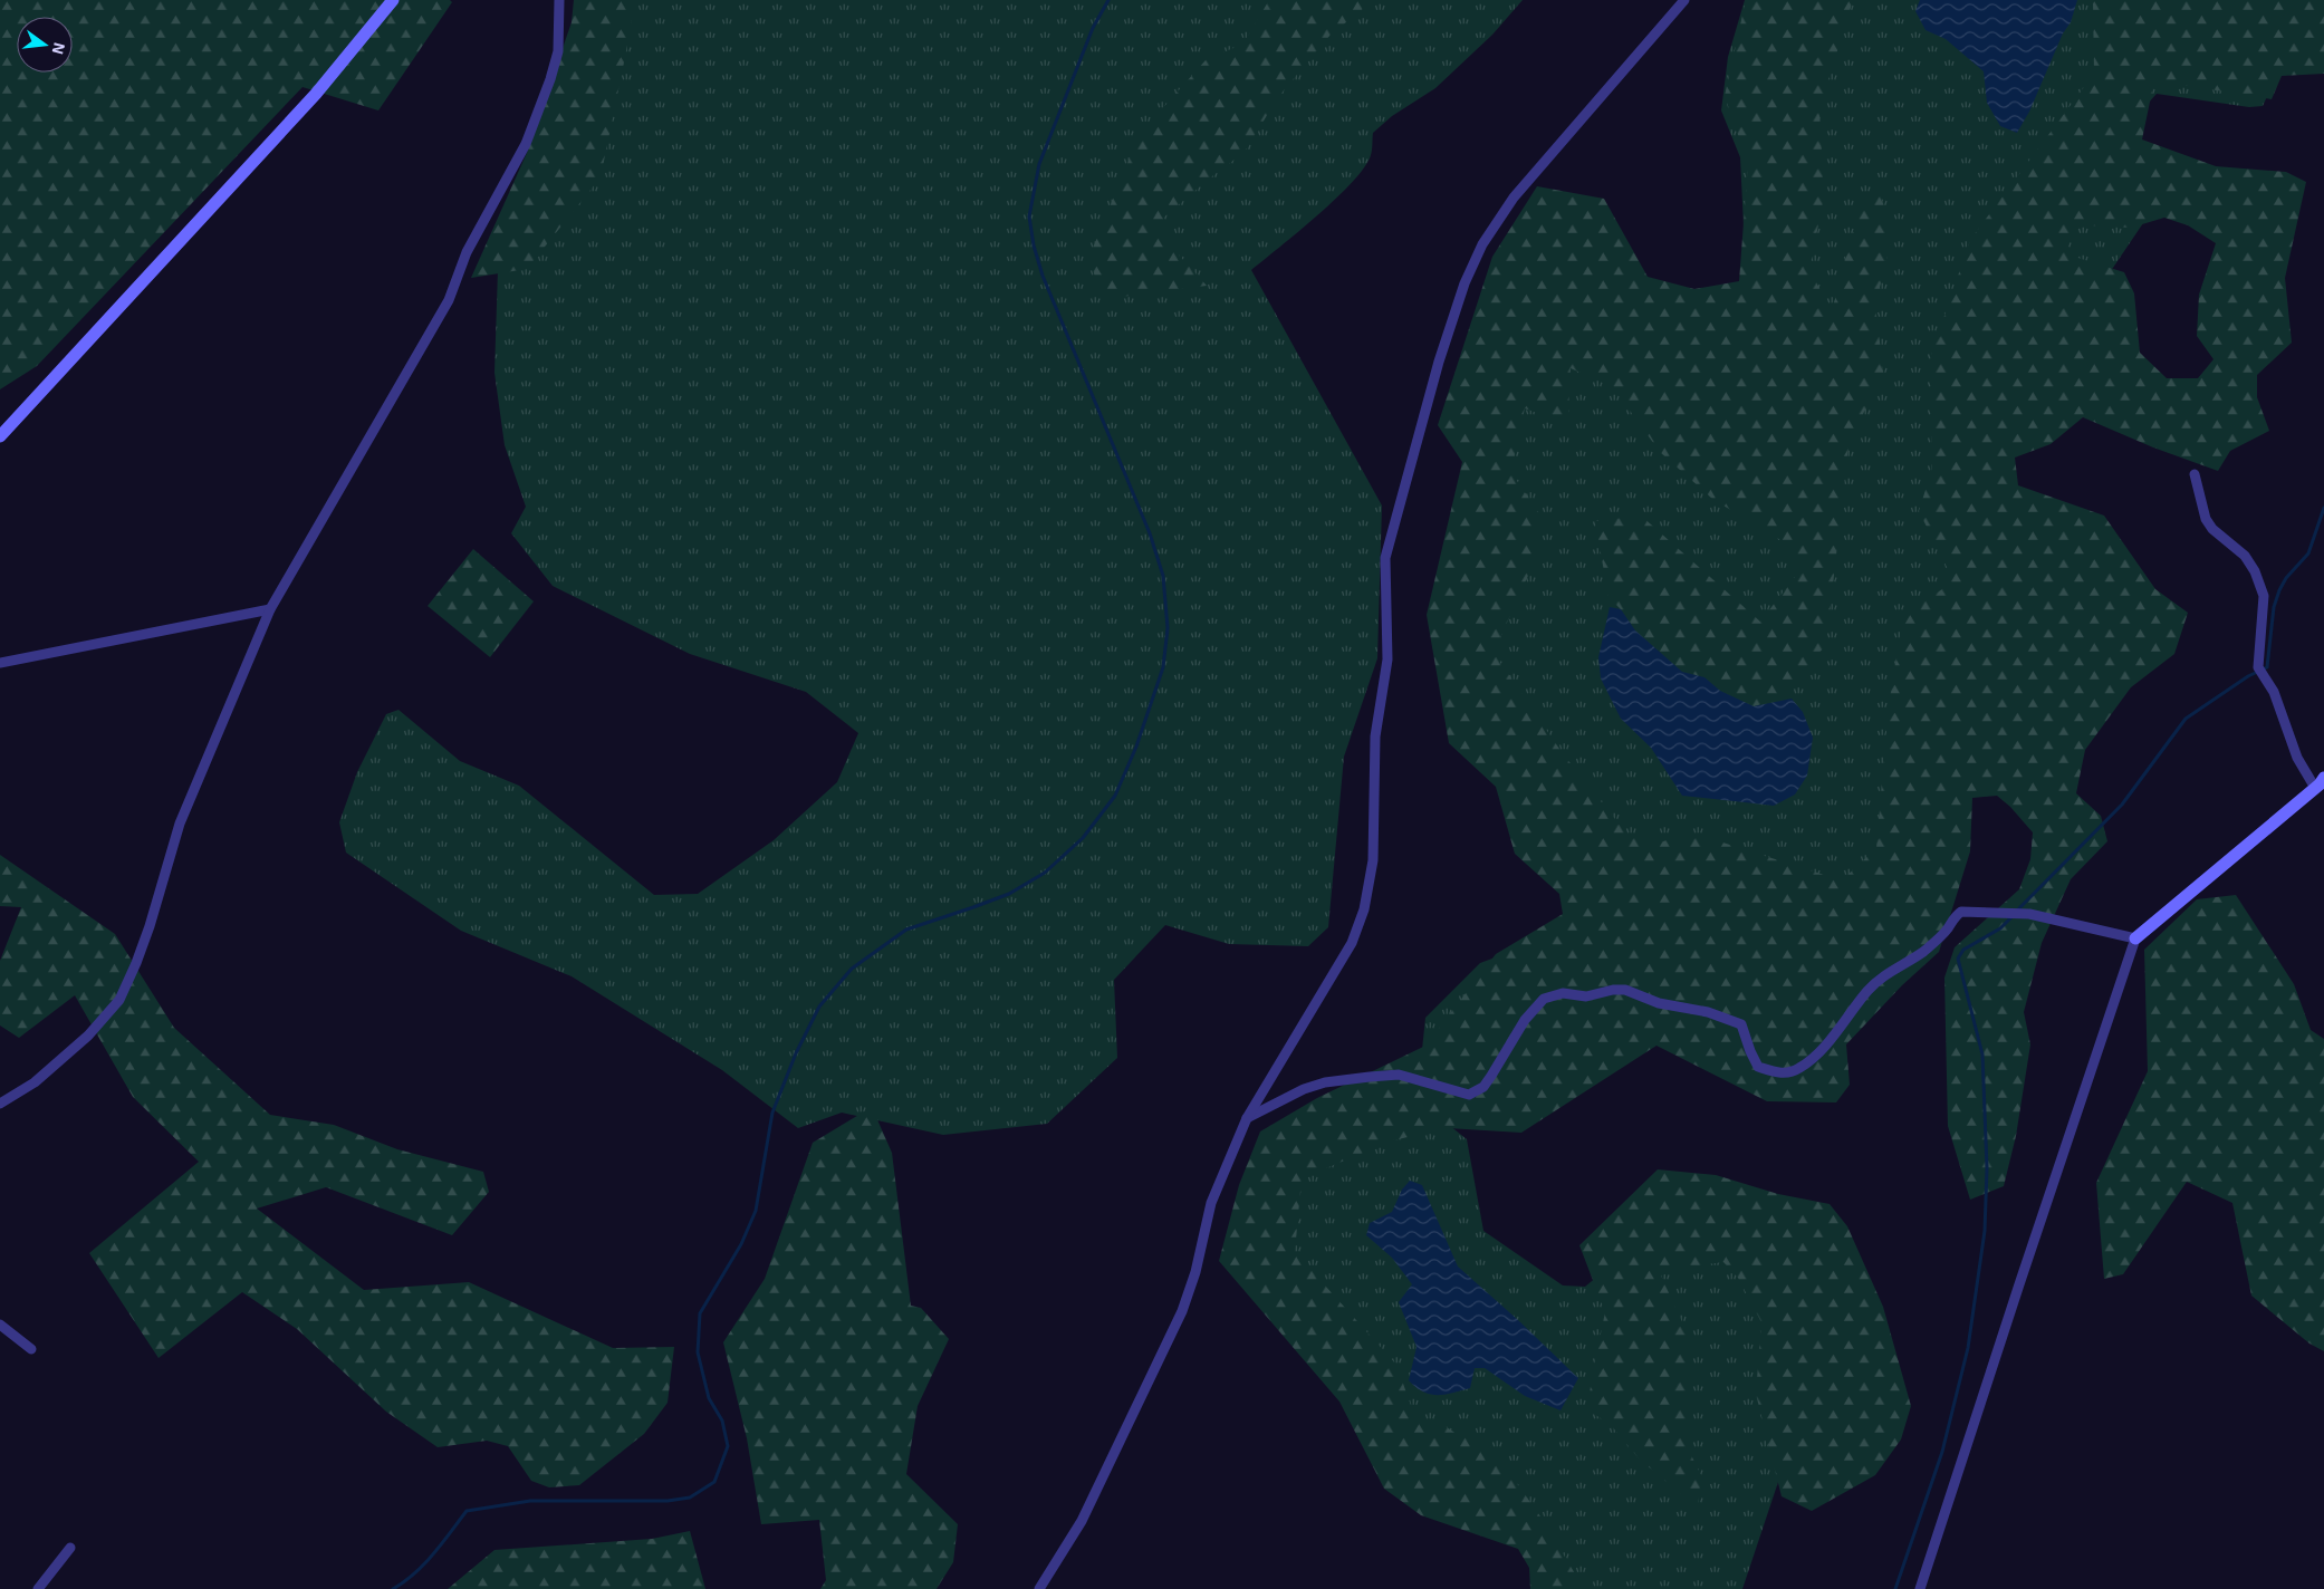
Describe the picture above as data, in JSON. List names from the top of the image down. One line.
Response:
{"north":"right"}
